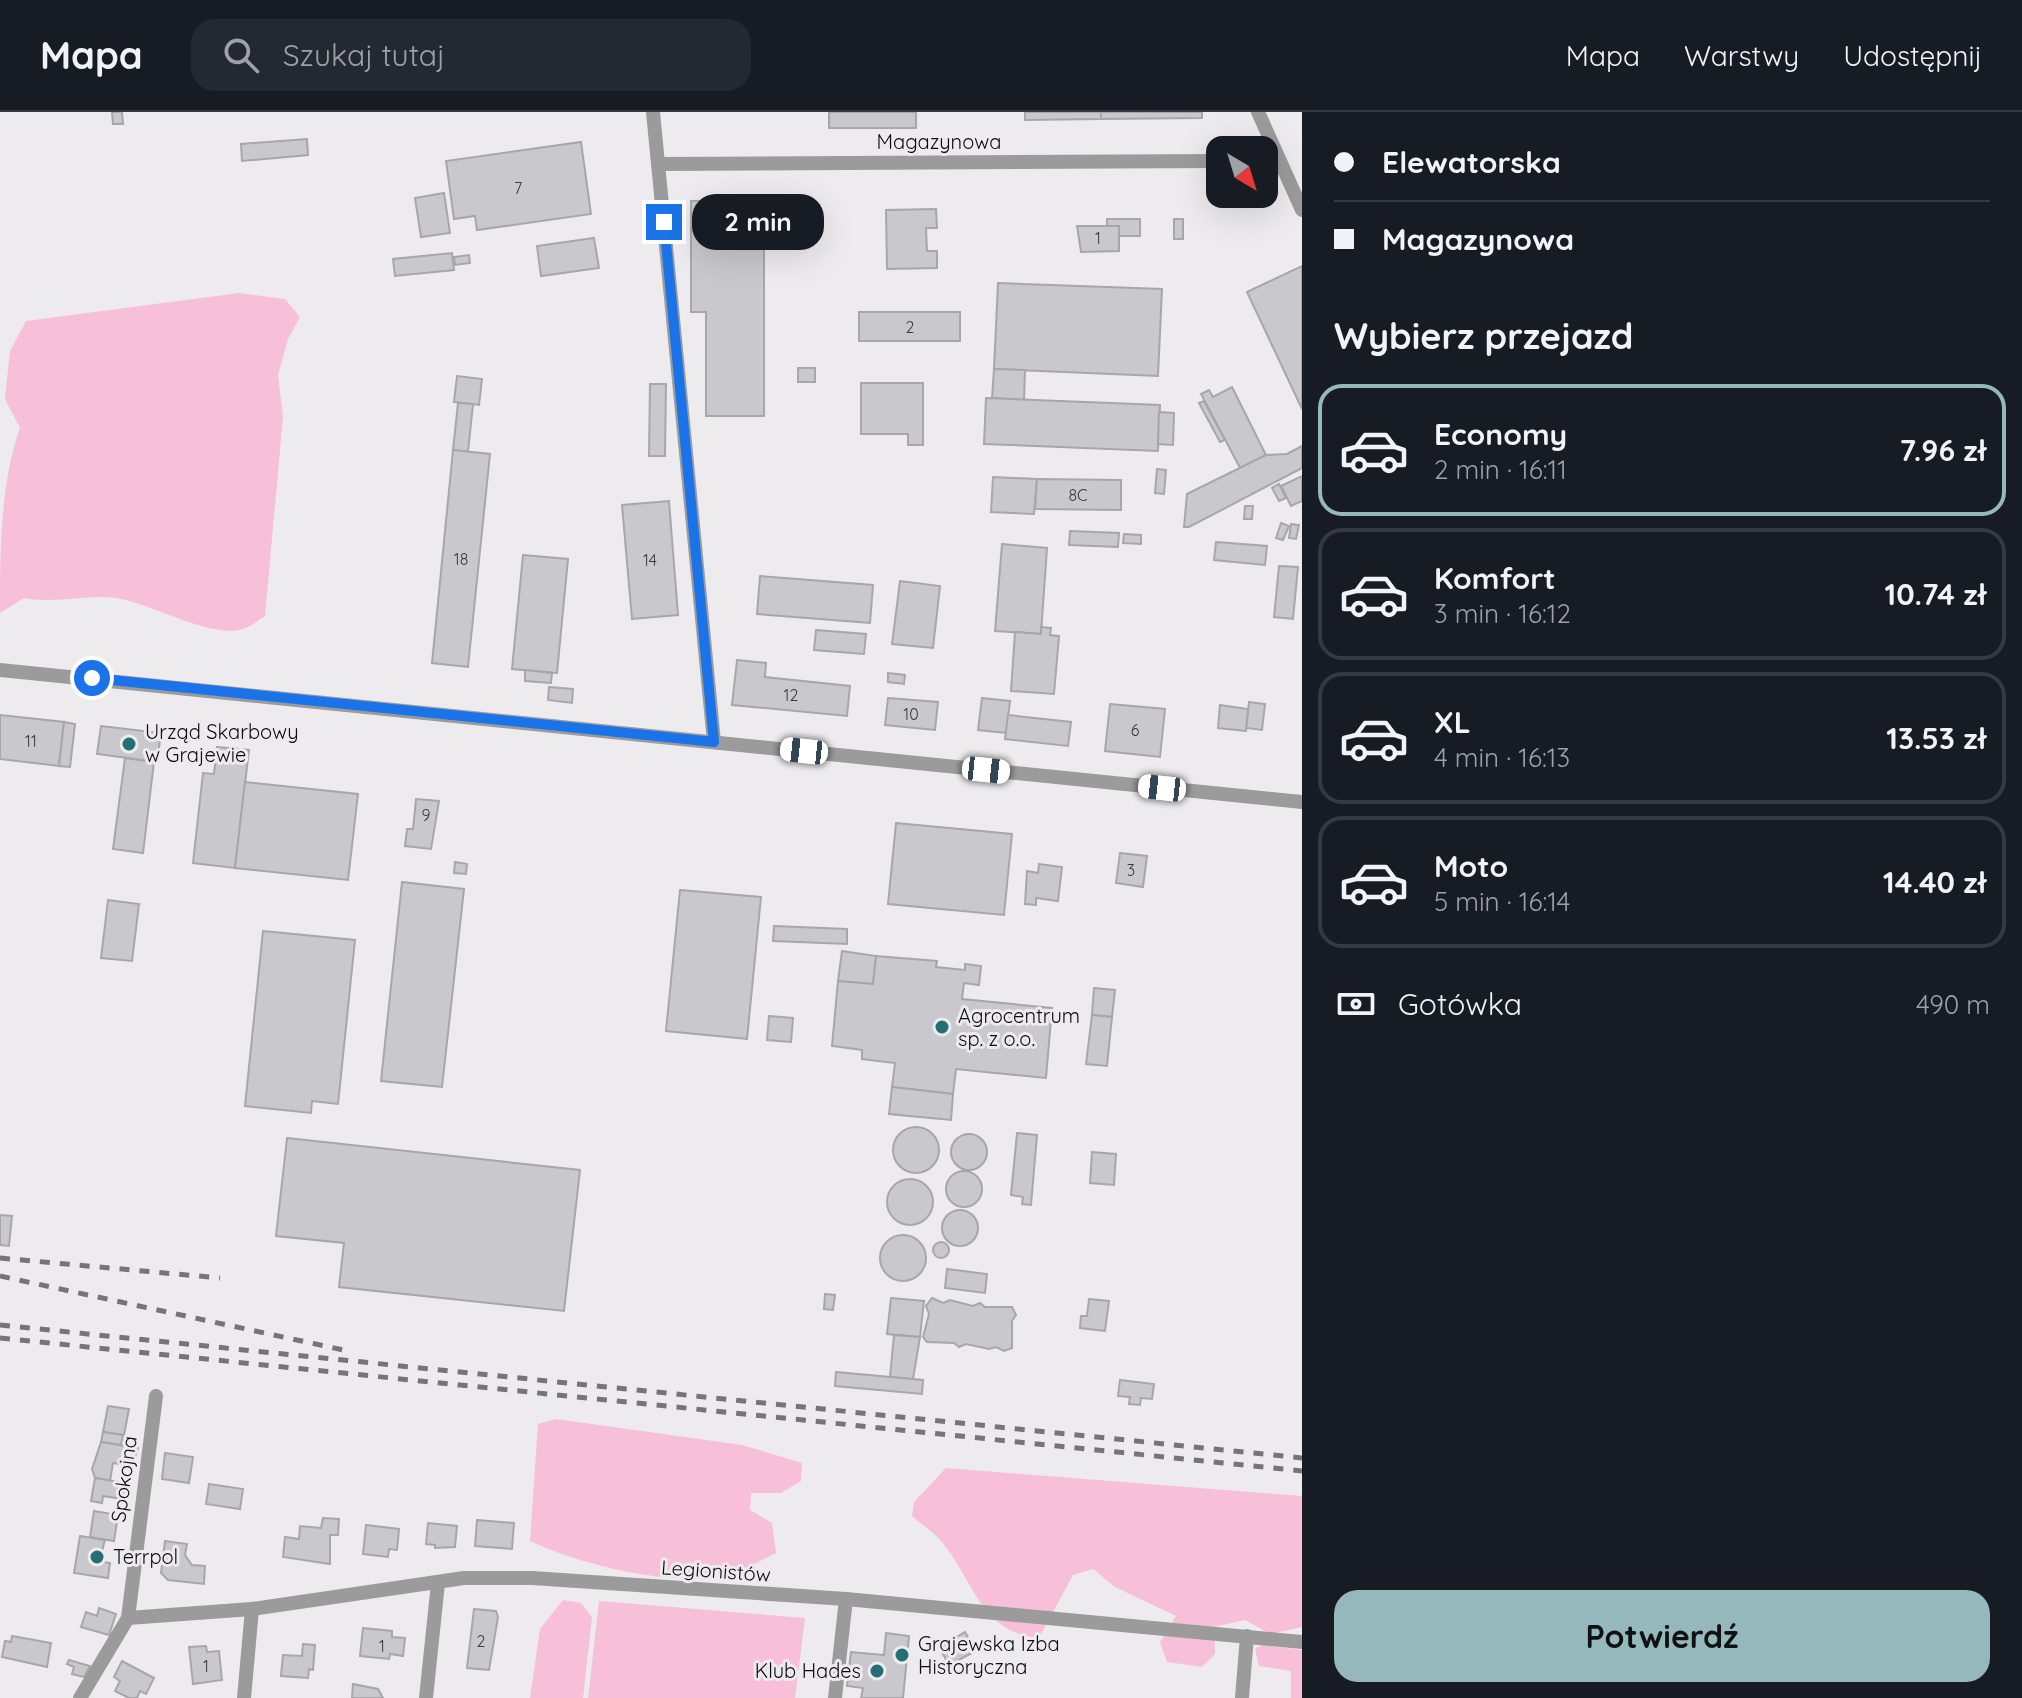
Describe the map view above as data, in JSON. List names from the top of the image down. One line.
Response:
{"streets":{"street":["Magazynowa","Spokojna","Legionistów"]},"crossings":[["Spokojna","Legionistów"]],"places":["Urząd Skarbowy w Grajewie","Agrocentrum sp. z o.o.","Terrpol","Grajewska Izba Historyczna","Klub Hades"],"house_numbers":["7","1","2","8C","18","14","12","10","6","11","9","3","2","1","1"],"north":"bottom right","page":{"header":"Mapa","search":"Szukaj tutaj","nav":["Mapa","Warstwy","Udostępnij"],"banner":["Elewatorska","Magazynowa"],"bubble":"2 min","heading":"Wybierz przejazd","list":[{"name":"Economy","note":"2 min · 16:11","value":"7.96 zł"},{"name":"Komfort","note":"3 min · 16:12","value":"10.74 zł"},{"name":"XL","note":"4 min · 16:13","value":"13.53 zł"},{"name":"Moto","note":"5 min · 16:14","value":"14.40 zł"}],"pay":["Gotówka","490 m"],"buttons":"Potwierdź"}}
